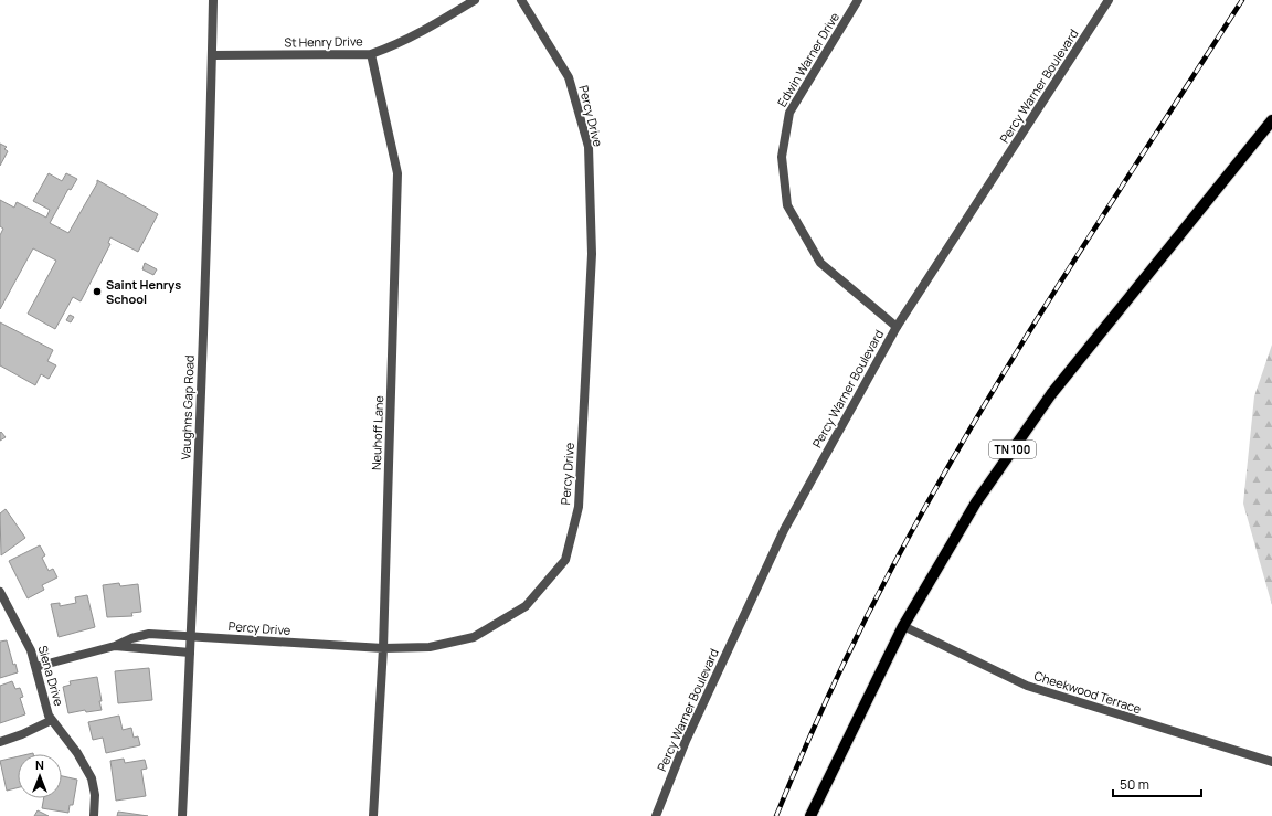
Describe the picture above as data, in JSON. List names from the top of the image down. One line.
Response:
{"streets":{"main road":["TN 100"],"street":["St Henry Drive","Edwin Warner Drive","Percy Warner Boulevard","Percy Drive","Vaughns Gap Road","Neuhoff Lane","Siena Drive","Cheekwood Terrace"]},"crossings":[["St Henry Drive","Vaughns Gap Road"],["St Henry Drive","Neuhoff Lane"],["Edwin Warner Drive","Percy Warner Boulevard"],["Percy Drive","Vaughns Gap Road"],["Percy Drive","Neuhoff Lane"],["TN 100","Cheekwood Terrace"]],"places":["Saint Henrys School"],"scale_bar":"50 m","north":"top"}
